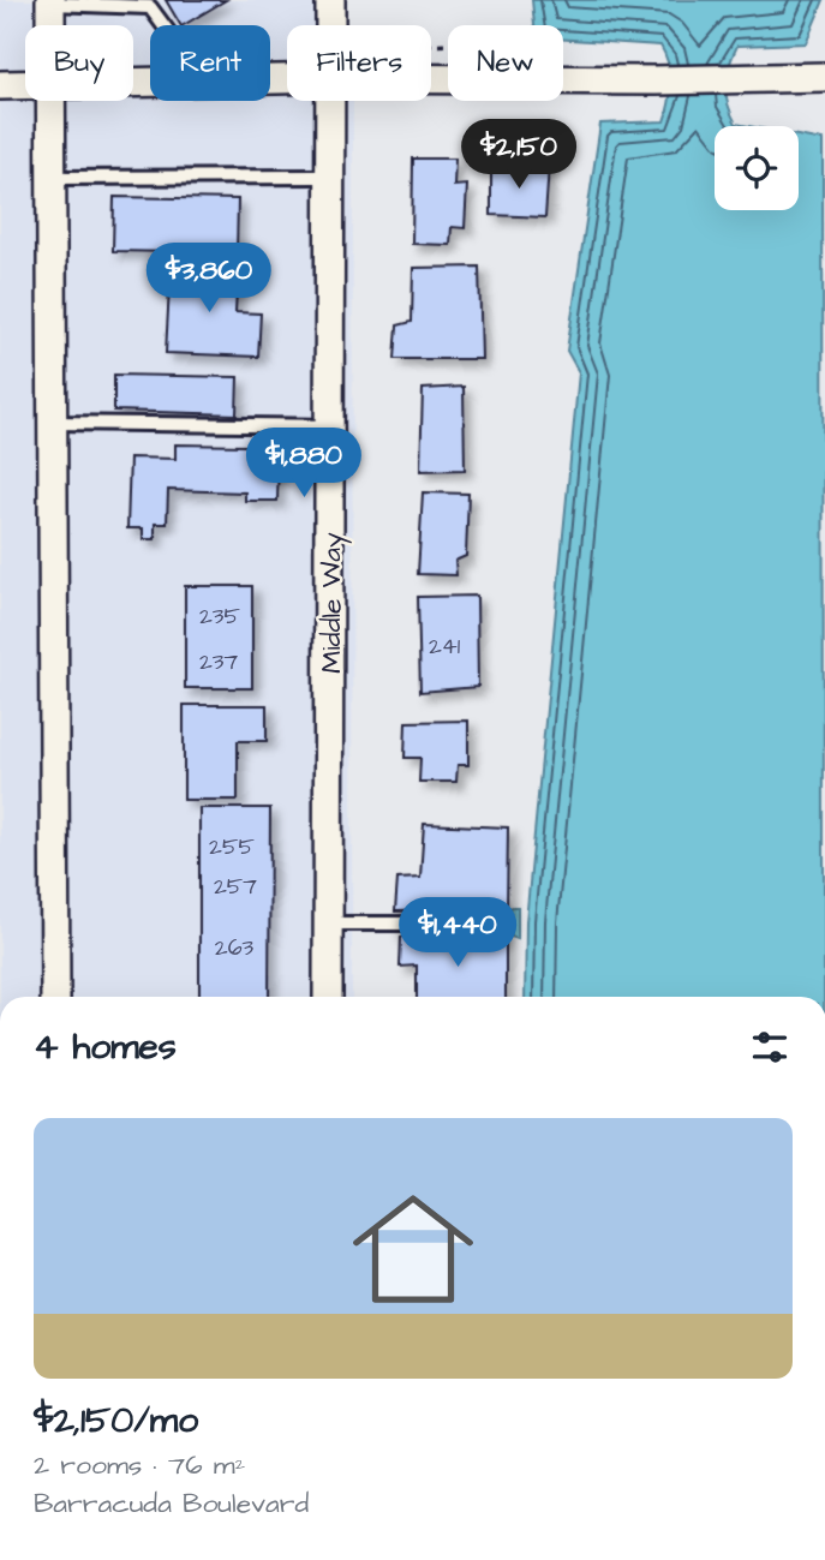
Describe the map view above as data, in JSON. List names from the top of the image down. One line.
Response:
{"streets":{"street":["Middle Way"]},"house_numbers":["235","241","237","255","257","263"],"page":{"chip":["Buy","Rent","Filters","New"],"price":["$2,150","$3,860","$1,880","$1,440"],"heading":"4 homes","list":[{"name":"$2,150/mo","note":"2 rooms · 76 m² · Barracuda Boulevard"}]}}
